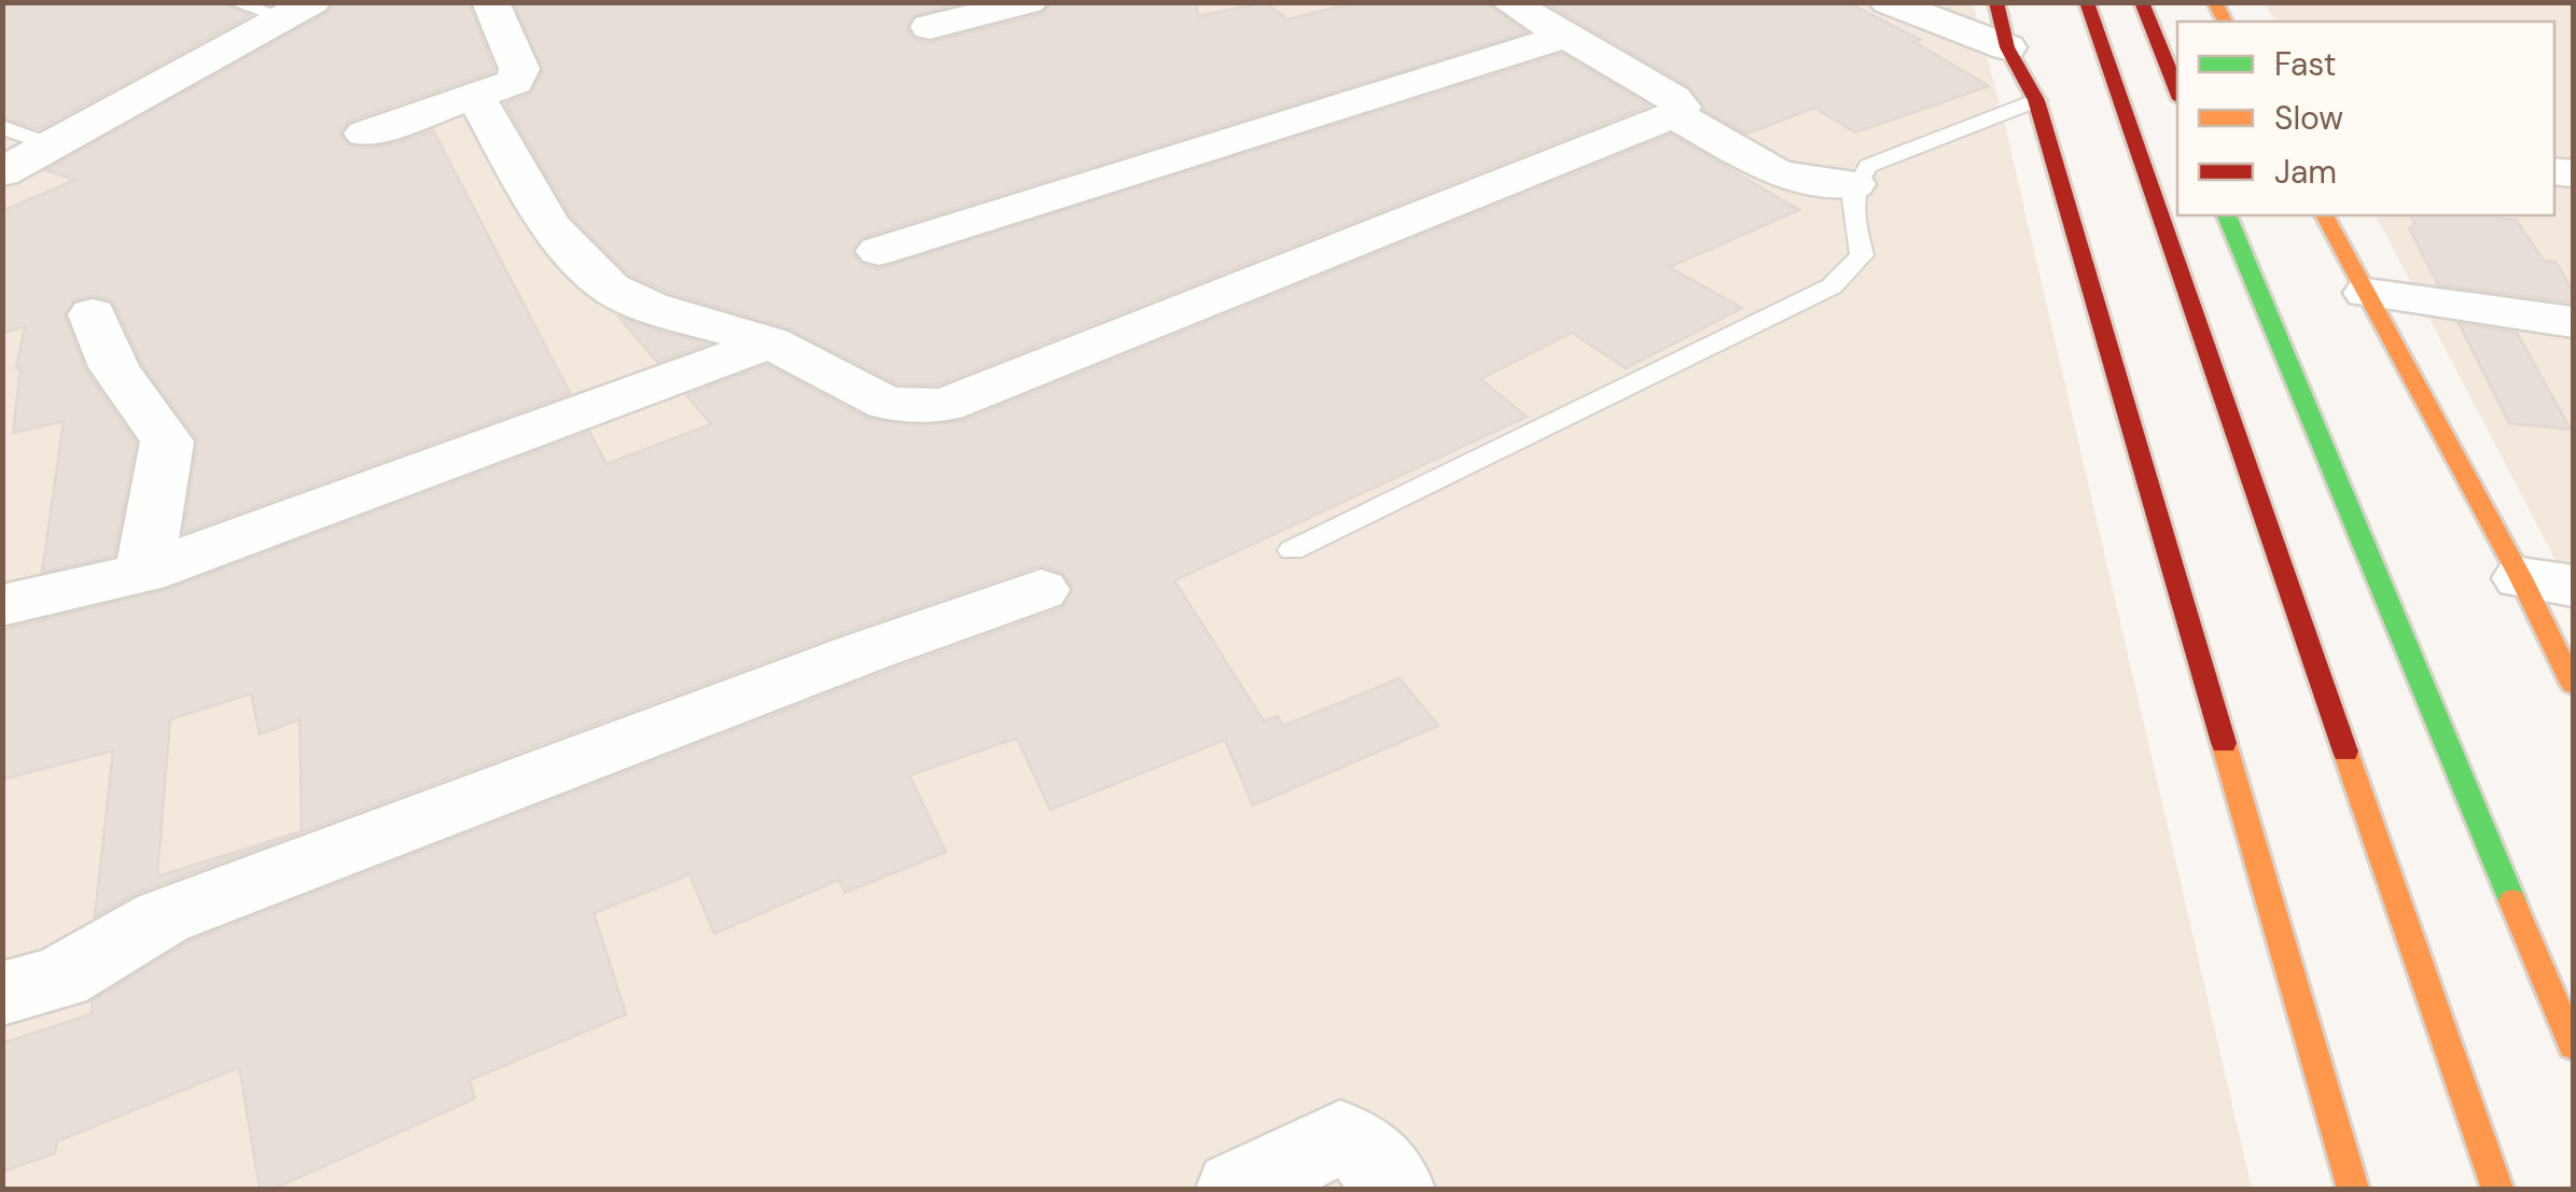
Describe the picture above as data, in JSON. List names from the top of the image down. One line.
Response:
{"legend":["Fast","Slow","Jam"]}
